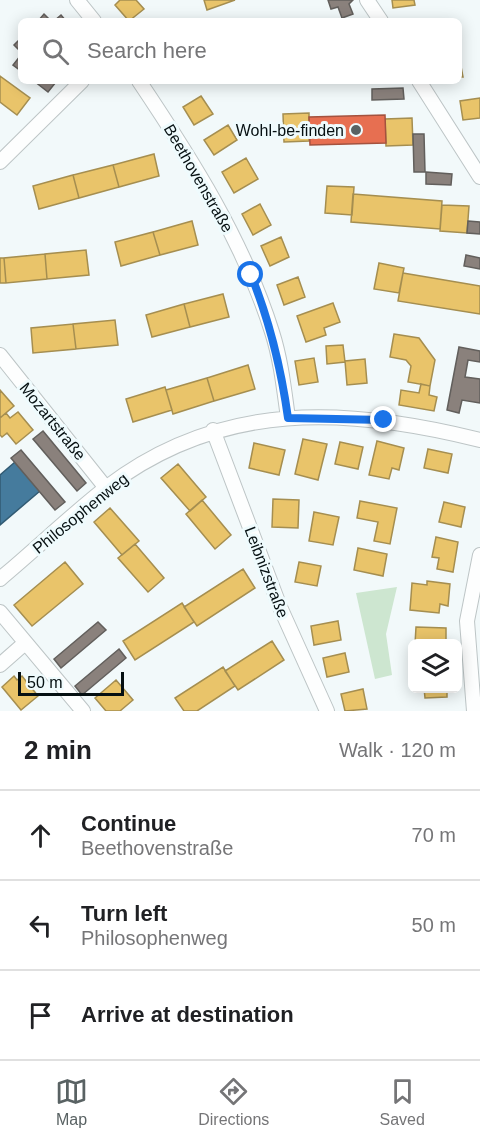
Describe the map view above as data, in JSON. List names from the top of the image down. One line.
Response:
{"streets":{"street":["Beethovenstraße","Mozartstraße","Philosophenweg","Leibnizstraße"]},"crossings":[["Beethovenstraße","Philosophenweg"],["Mozartstraße","Philosophenweg"],["Philosophenweg","Leibnizstraße"]],"places":["Wohl-be-finden"],"scale_bar":"50 m","page":{"search":"Search here","scale":"50 m","heading":["2 min","Walk · 120 m"],"list":[["Continue","Beethovenstraße","70 m"],["Turn left","Philosophenweg","50 m"],"Arrive at destination"],"nav":["Map","Directions","Saved"]}}
